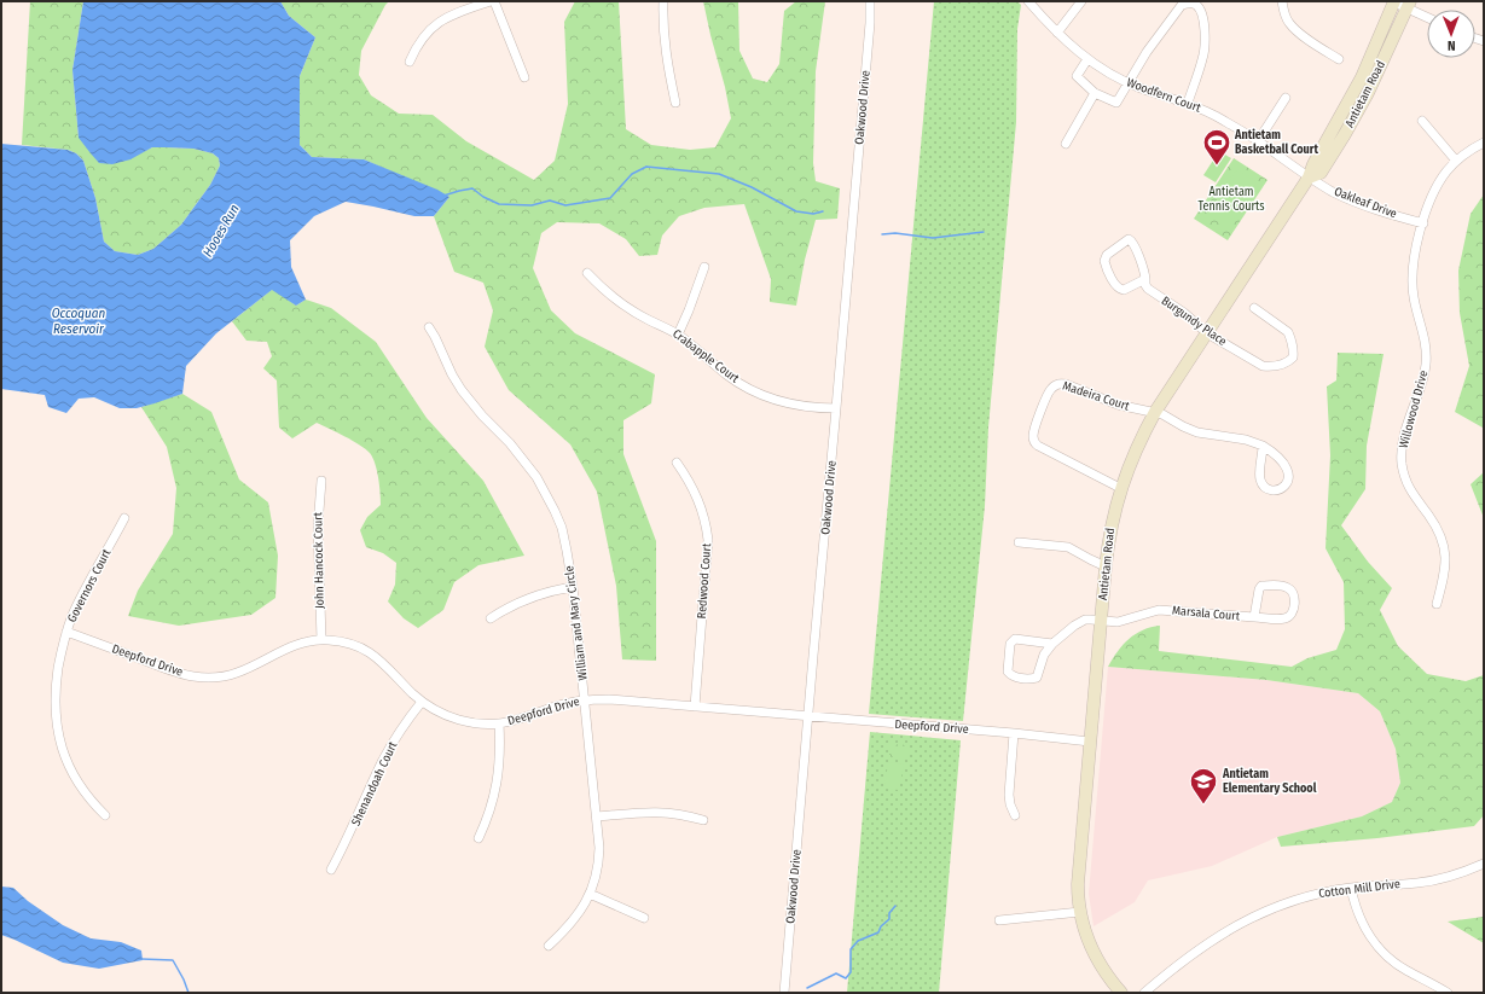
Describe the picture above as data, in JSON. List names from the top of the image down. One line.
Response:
{"streets":{"street":["Antietam Road","Woodfern Court","Oakwood Drive","Oakleaf Drive","Burgundy Place","Crabapple Court","Madeira Court","Willowood Drive","John Hancock Court","Redwood Court","Governors Court","Marsala Court","William and Mary Circle","Deepford Drive","Shenandoah Court","Cotton Mill Drive"]},"crossings":[["Antietam Road","Woodfern Court"],["Antietam Road","Oakleaf Drive"],["Antietam Road","Burgundy Place"],["Antietam Road","Madeira Court"],["Antietam Road","Marsala Court"],["Antietam Road","Deepford Drive"],["Woodfern Court","Oakleaf Drive"],["Oakwood Drive","Crabapple Court"],["Oakwood Drive","Deepford Drive"],["Oakleaf Drive","Willowood Drive"],["John Hancock Court","Deepford Drive"],["Redwood Court","Deepford Drive"],["Governors Court","Deepford Drive"],["William and Mary Circle","Deepford Drive"],["Deepford Drive","Shenandoah Court"]],"water":["Hooes Run","Occoquan Reservoir"],"parks":["Antietam Tennis Courts"],"places":{"sports":["Antietam Basketball Court"],"school or university":["Antietam Elementary School"]},"north":"bottom"}
